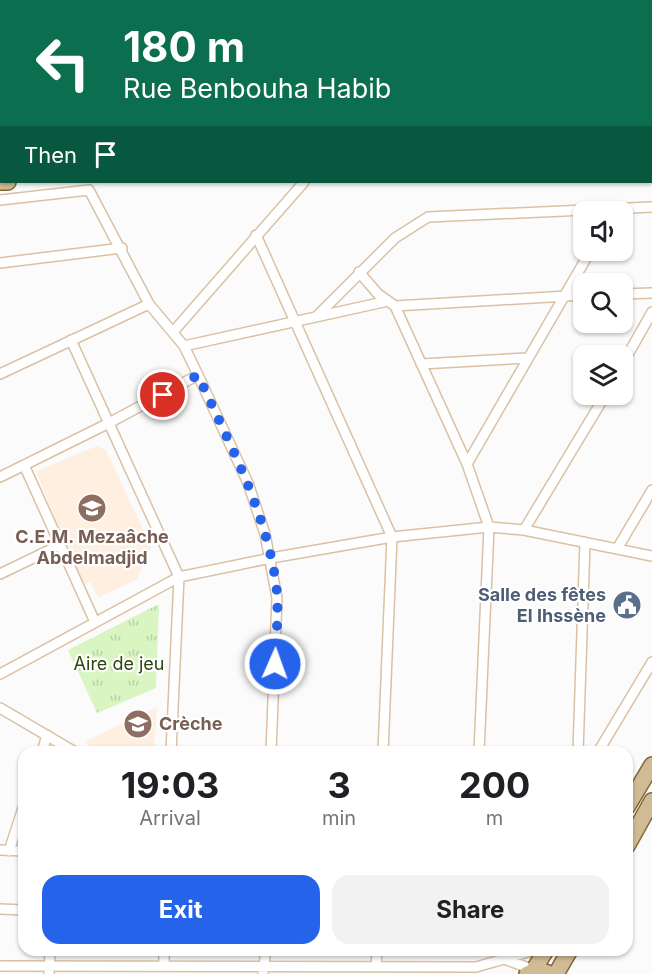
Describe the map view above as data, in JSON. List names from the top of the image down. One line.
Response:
{"parks":["Aire de jeu"],"places":{"school or university":["C.E.M. Mezaâche Abdelmadjid","Crèche"],"public building":["Salle des fêtes El Ihssène"]},"page":{"turn":["180 m","Rue Benbouha Habib"],"then":"Then","eta":["19:03","Arrival","3","min","200","m"],"buttons":["Exit","Share"]}}
